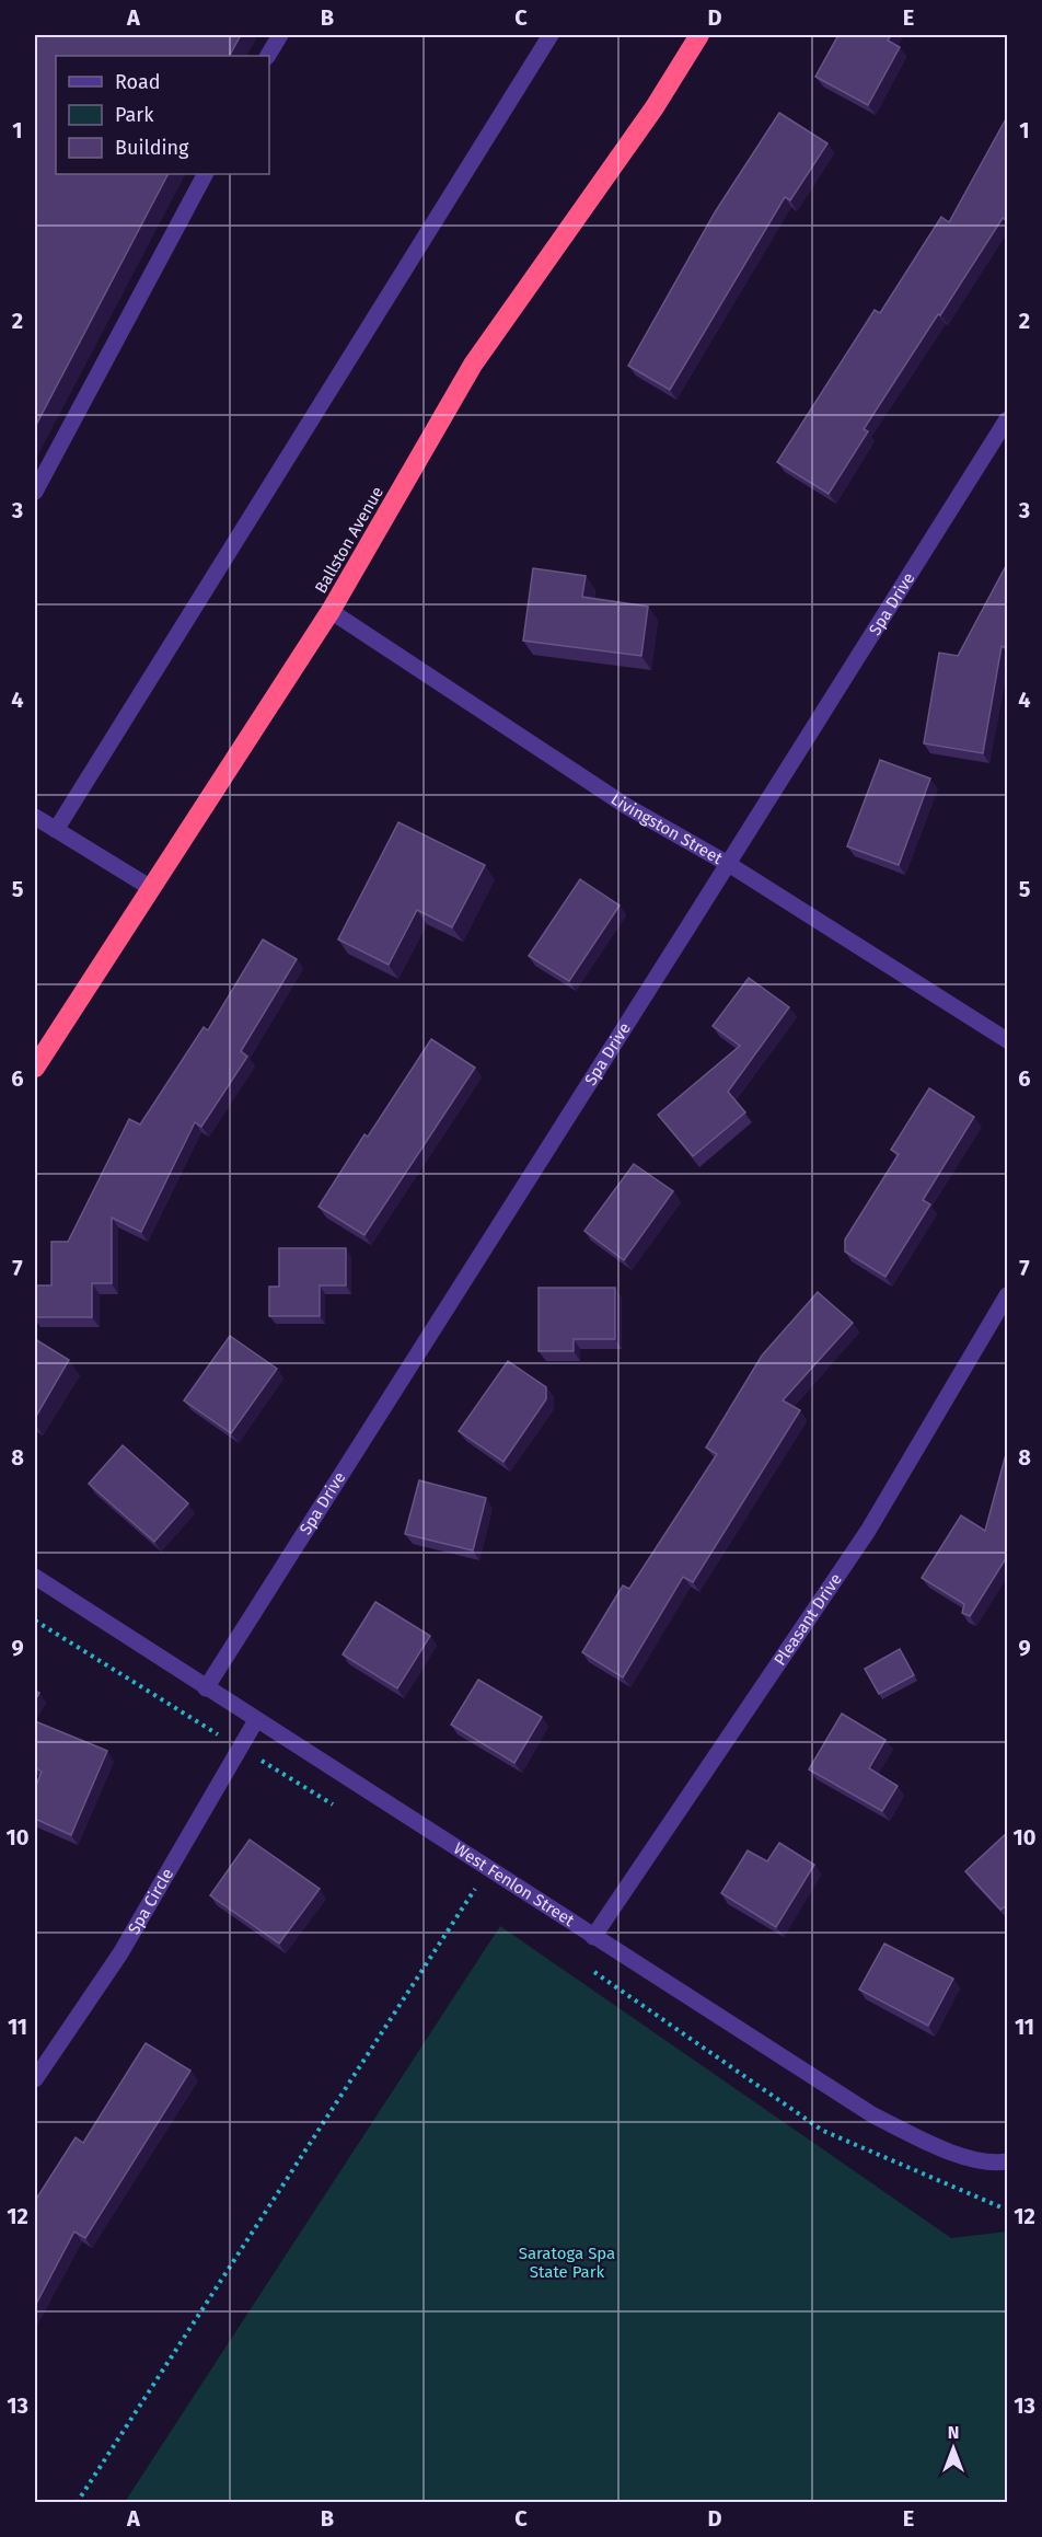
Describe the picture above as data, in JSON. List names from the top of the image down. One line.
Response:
{"streets":{"highway":["Ballston Avenue"],"street":["Spa Drive","Livingston Street","Pleasant Drive","West Fenlon Street","Spa Circle"]},"crossings":[["Ballston Avenue","Livingston Street"],["Spa Drive","Livingston Street"],["Spa Drive","West Fenlon Street"],["Pleasant Drive","West Fenlon Street"],["West Fenlon Street","Spa Circle"]],"parks":["Saratoga Spa State Park"],"legend":["Road","Park","Building"],"north":"top","grid":{"columns":["A","B","C","D","E"],"rows":["1","2","3","4","5","6","7","8","9","10","11","12","13"]}}
